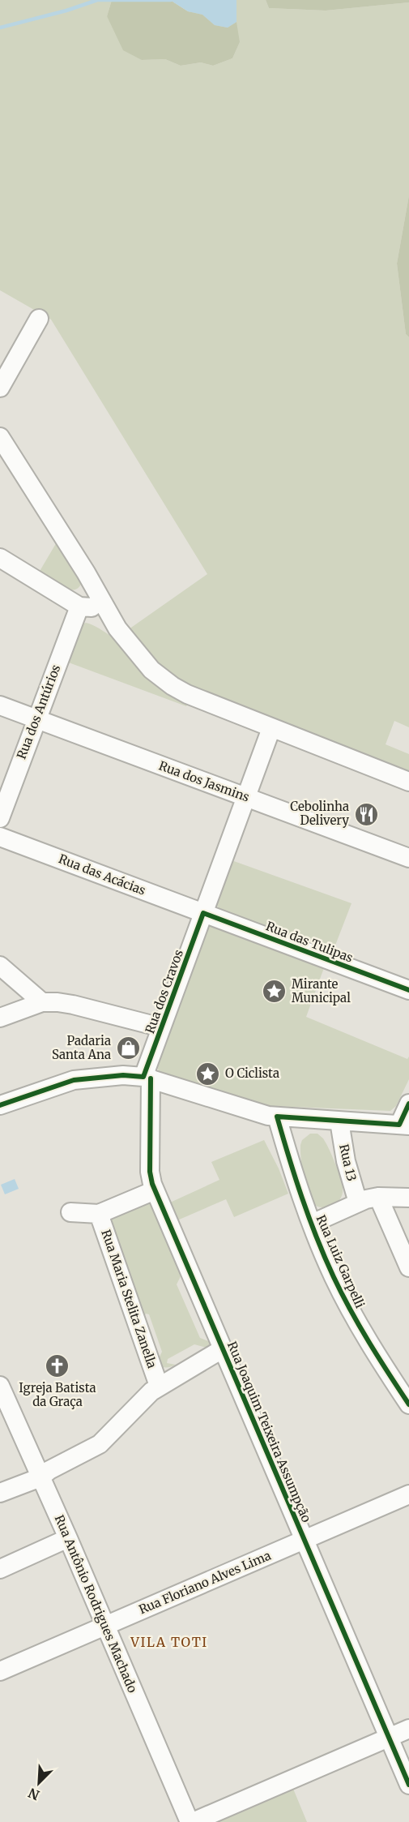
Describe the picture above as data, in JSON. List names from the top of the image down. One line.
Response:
{"streets":{"street":["Rua dos Antúrios","Rua dos Jasmins","Rua das Acácias","Rua das Tulipas","Rua dos Cravos","Rua 13","Rua Luiz Garpelli","Rua Maria Stelita Zanella","Rua Joaquim Teixeira Assumpção","Rua Floriano Alves Lima","Rua Antônio Rodrigues Machado"]},"crossings":[["Rua dos Antúrios","Rua dos Jasmins"],["Rua dos Jasmins","Rua dos Cravos"],["Rua das Acácias","Rua das Tulipas"],["Rua das Acácias","Rua dos Cravos"],["Rua das Tulipas","Rua dos Cravos"],["Rua dos Cravos","Rua Joaquim Teixeira Assumpção"],["Rua Maria Stelita Zanella","Rua Joaquim Teixeira Assumpção"],["Rua Joaquim Teixeira Assumpção","Rua Floriano Alves Lima"],["Rua Floriano Alves Lima","Rua Antônio Rodrigues Machado"]],"districts":["VILA TOTI"],"places":{"restaurant":["Cebolinha Delivery"],"place":["Mirante Municipal","O Ciclista"],"shop":["Padaria Santa Ana"],"church":["Igreja Batista da Graça"]},"north":"bottom left"}
